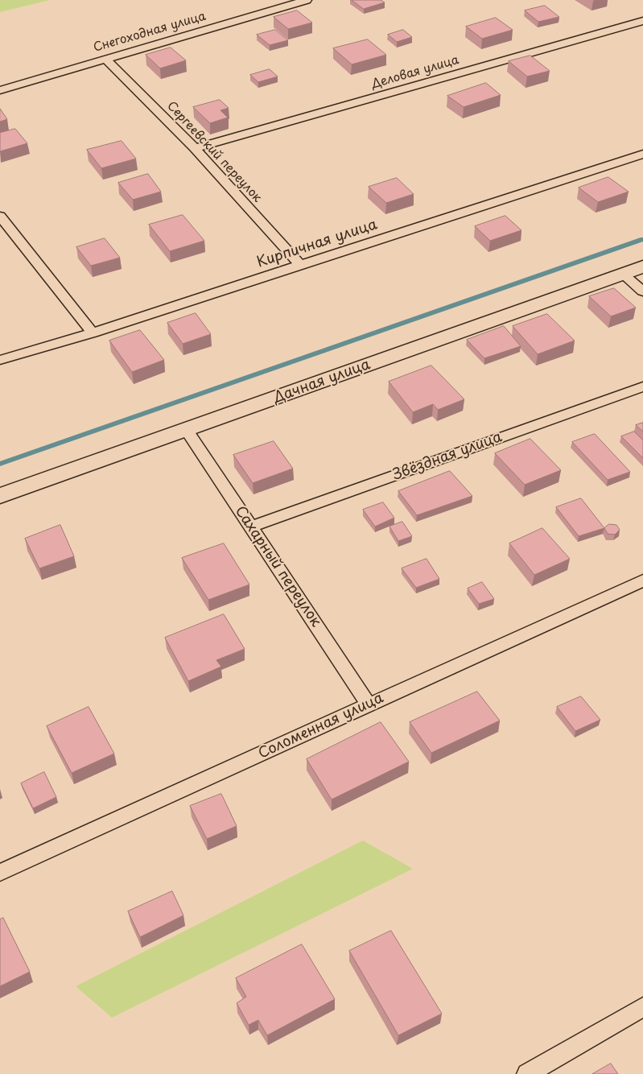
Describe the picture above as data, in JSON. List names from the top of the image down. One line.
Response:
{"streets":{"street":["Дачная улица"],"lane":["Снегоходная улица","Деловая улица","Сергеевский переулок","Кирпичная улица","Звёздная улица","Сахарный переулок","Соломенная улица"]},"crossings":[["Снегоходная улица","Сергеевский переулок"],["Деловая улица","Сергеевский переулок"],["Сергеевский переулок","Кирпичная улица"],["Дачная улица","Сахарный переулок"],["Звёздная улица","Сахарный переулок"],["Сахарный переулок","Соломенная улица"]]}
